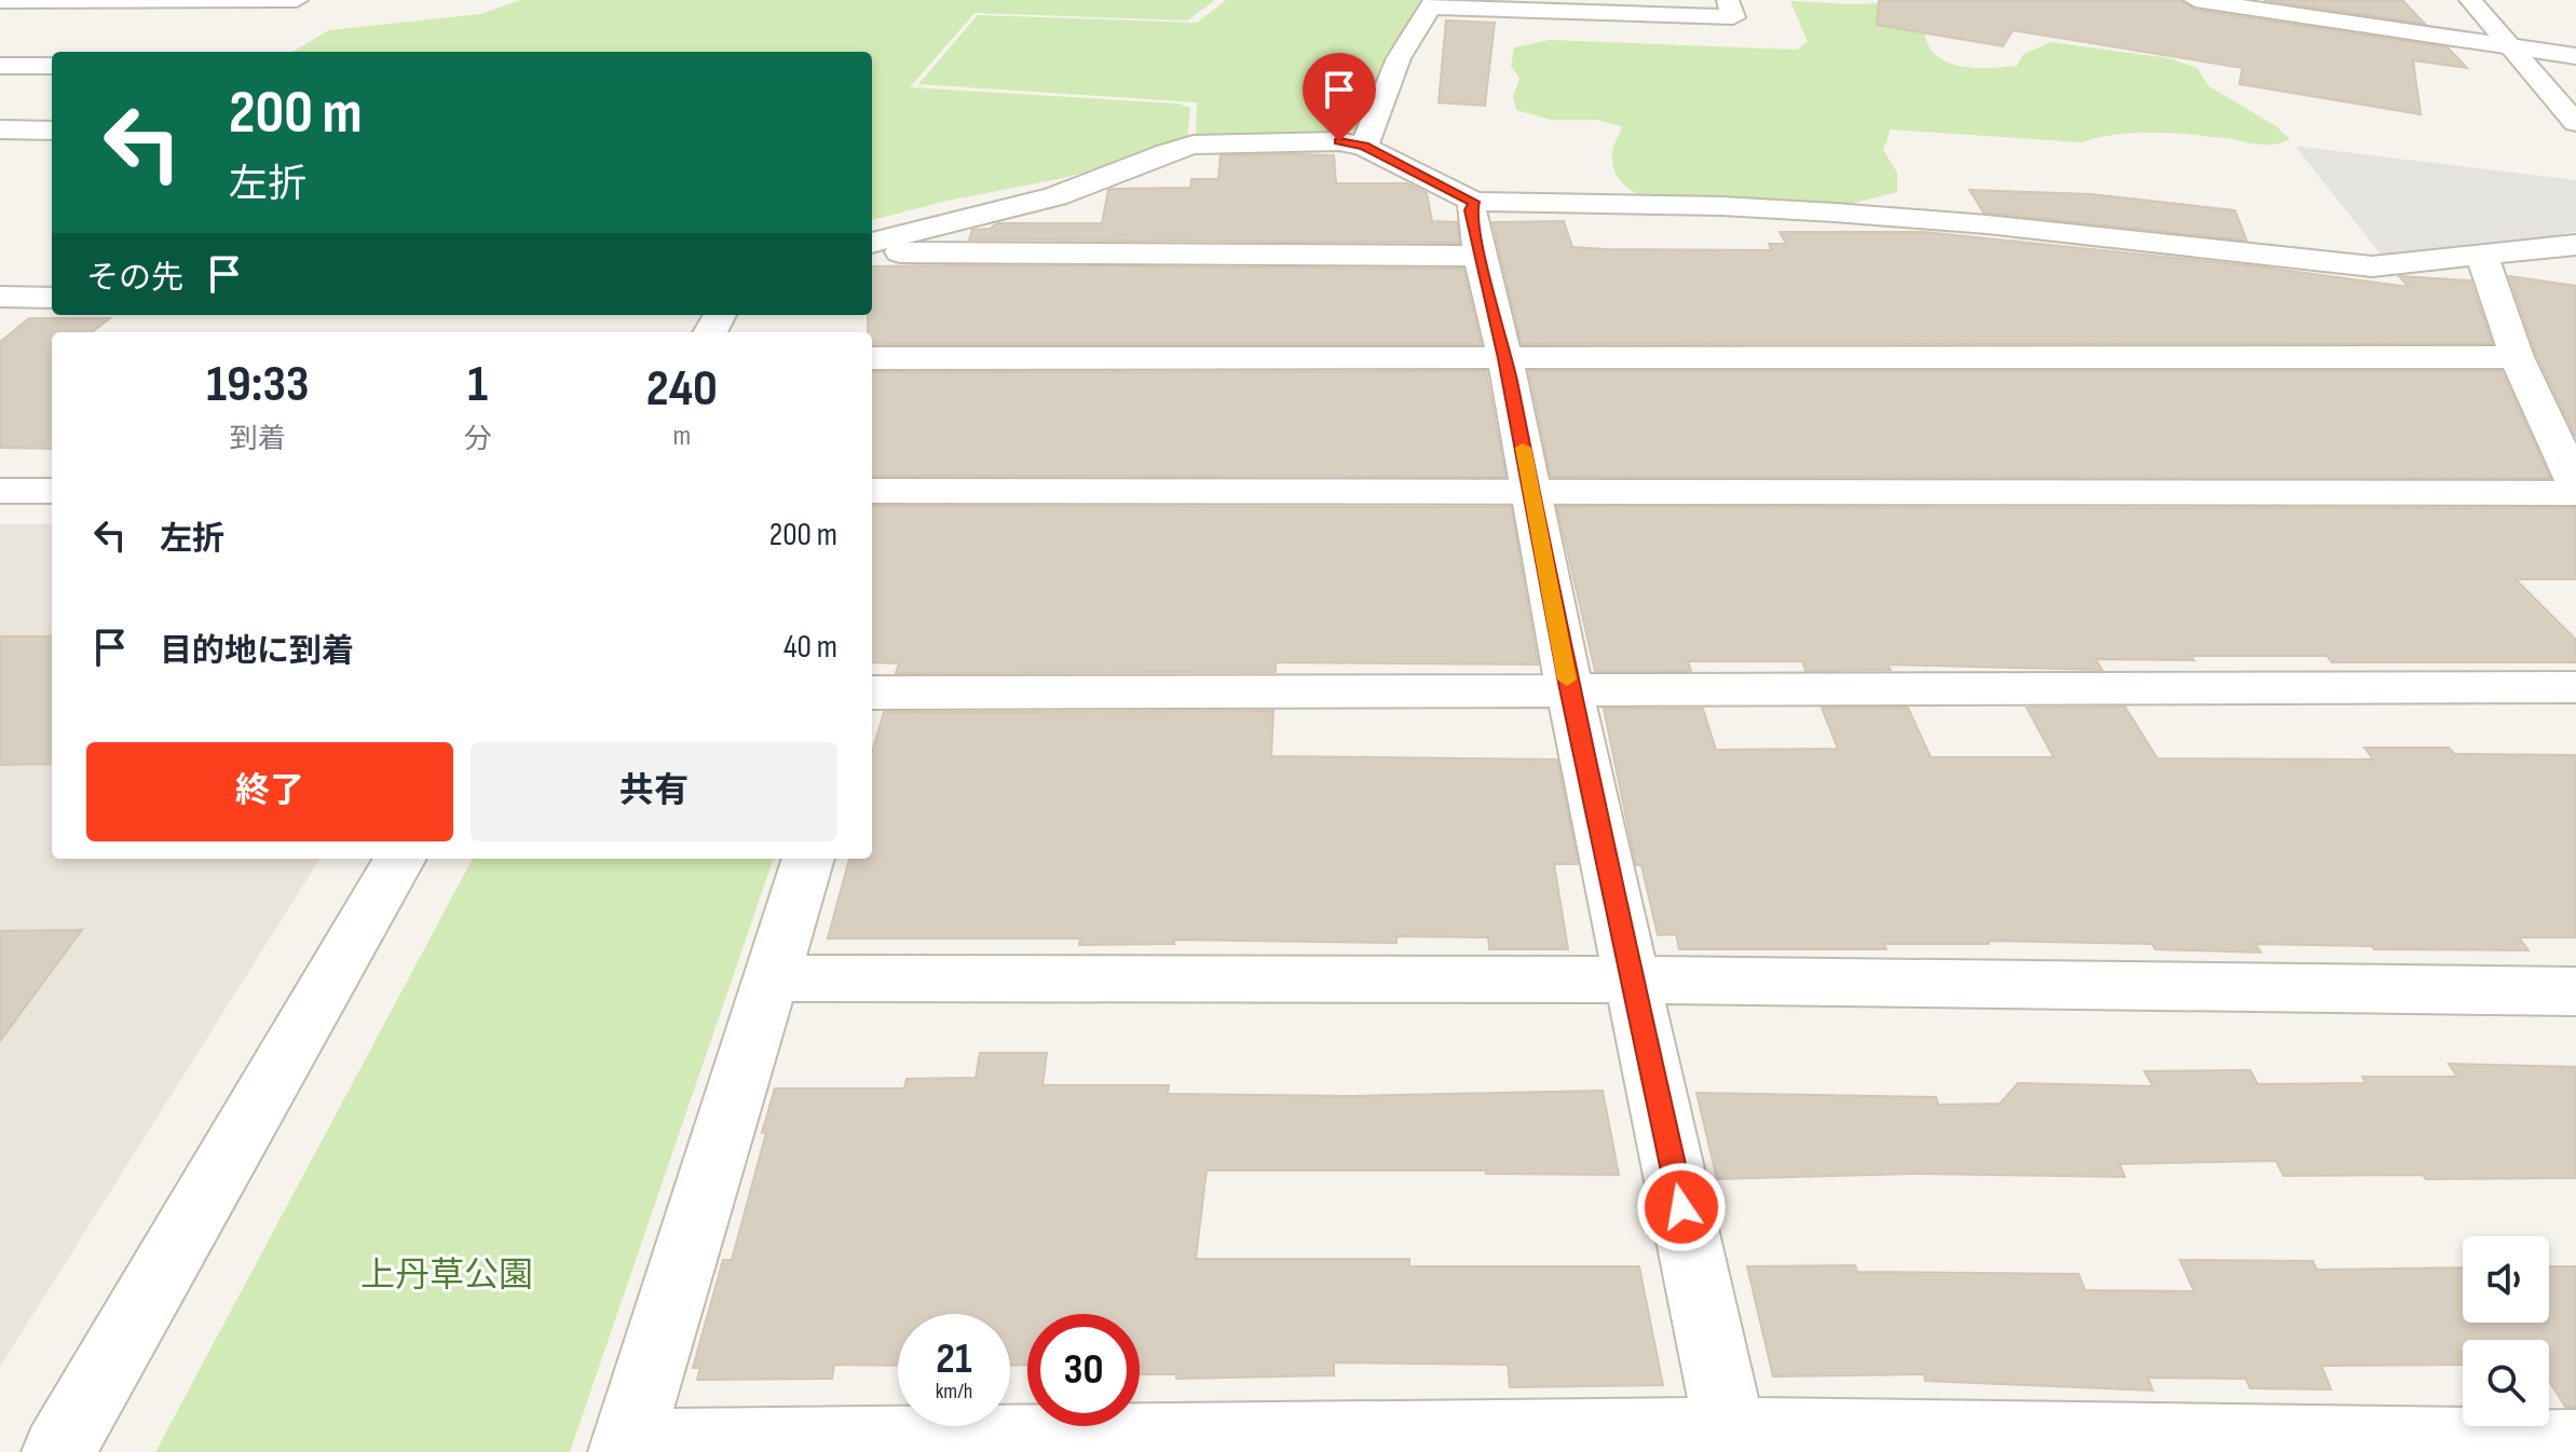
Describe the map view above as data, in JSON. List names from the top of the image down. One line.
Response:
{"parks":["上丹草公園"],"page":{"turn":["200 m","左折"],"then":"その先","eta":["19:33","到着","1","分","240","m"],"list":[{"name":"左折","value":"200 m"},{"name":"目的地に到着","value":"40 m"}],"buttons":["終了","共有"],"speed":"21 km/h","limit":"30"}}
